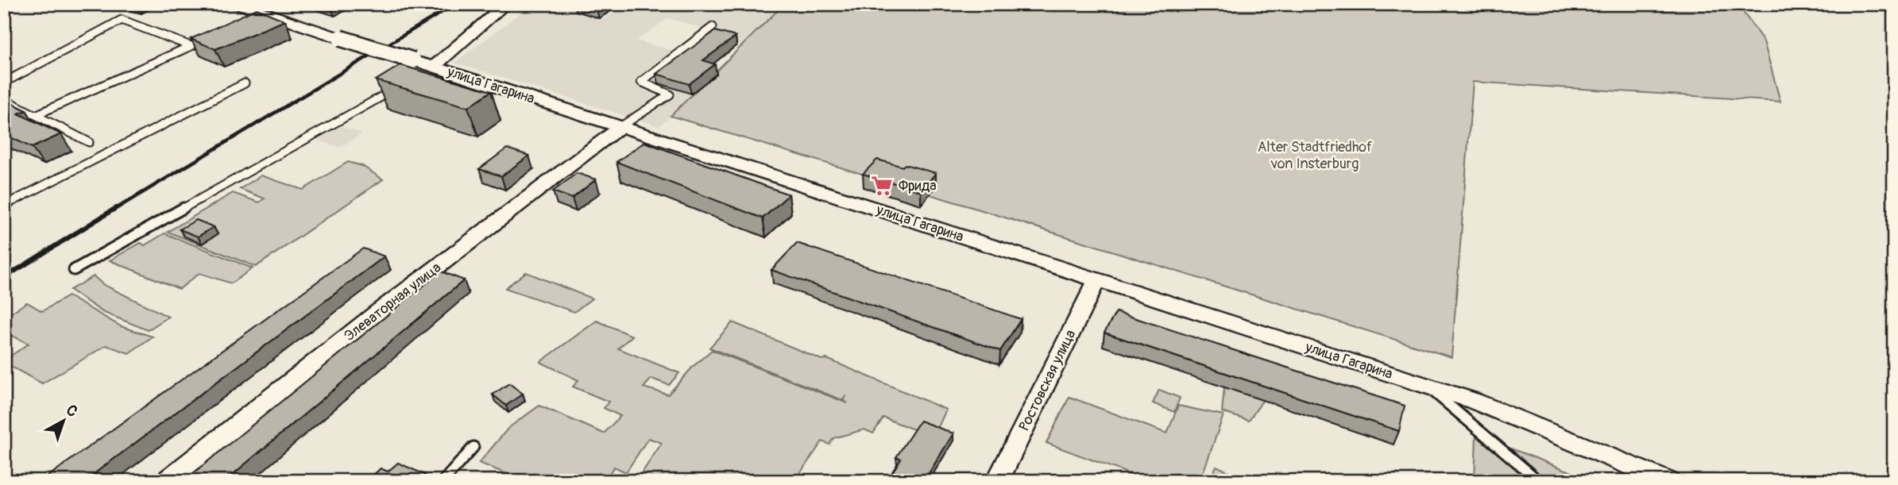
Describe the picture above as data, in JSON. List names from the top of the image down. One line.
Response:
{"streets":{"street":["улица Гагарина","Элеваторная улица","Ростовская улица"]},"crossings":[["улица Гагарина","Элеваторная улица"],["улица Гагарина","Ростовская улица"]],"parks":["Alter Stadtfriedhof von Insterburg"],"places":{"supermarket":["Фрида"]},"north":"top right"}
